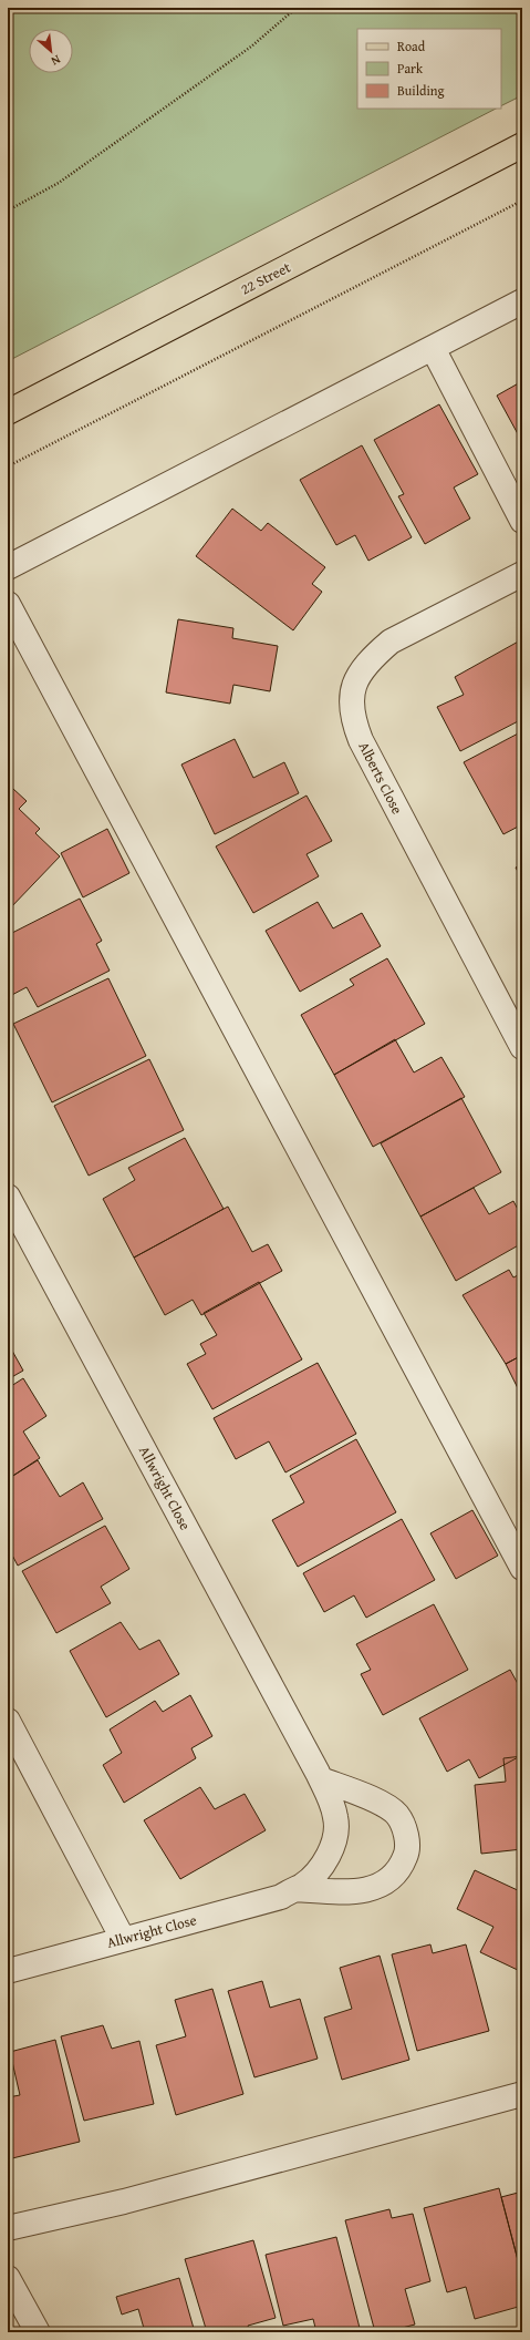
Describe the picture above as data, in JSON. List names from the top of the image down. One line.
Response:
{"streets":{"main road":["22 Street"],"street":["Alberts Close","Allwright Close"]},"legend":["Road","Park","Building"],"north":"bottom right"}
